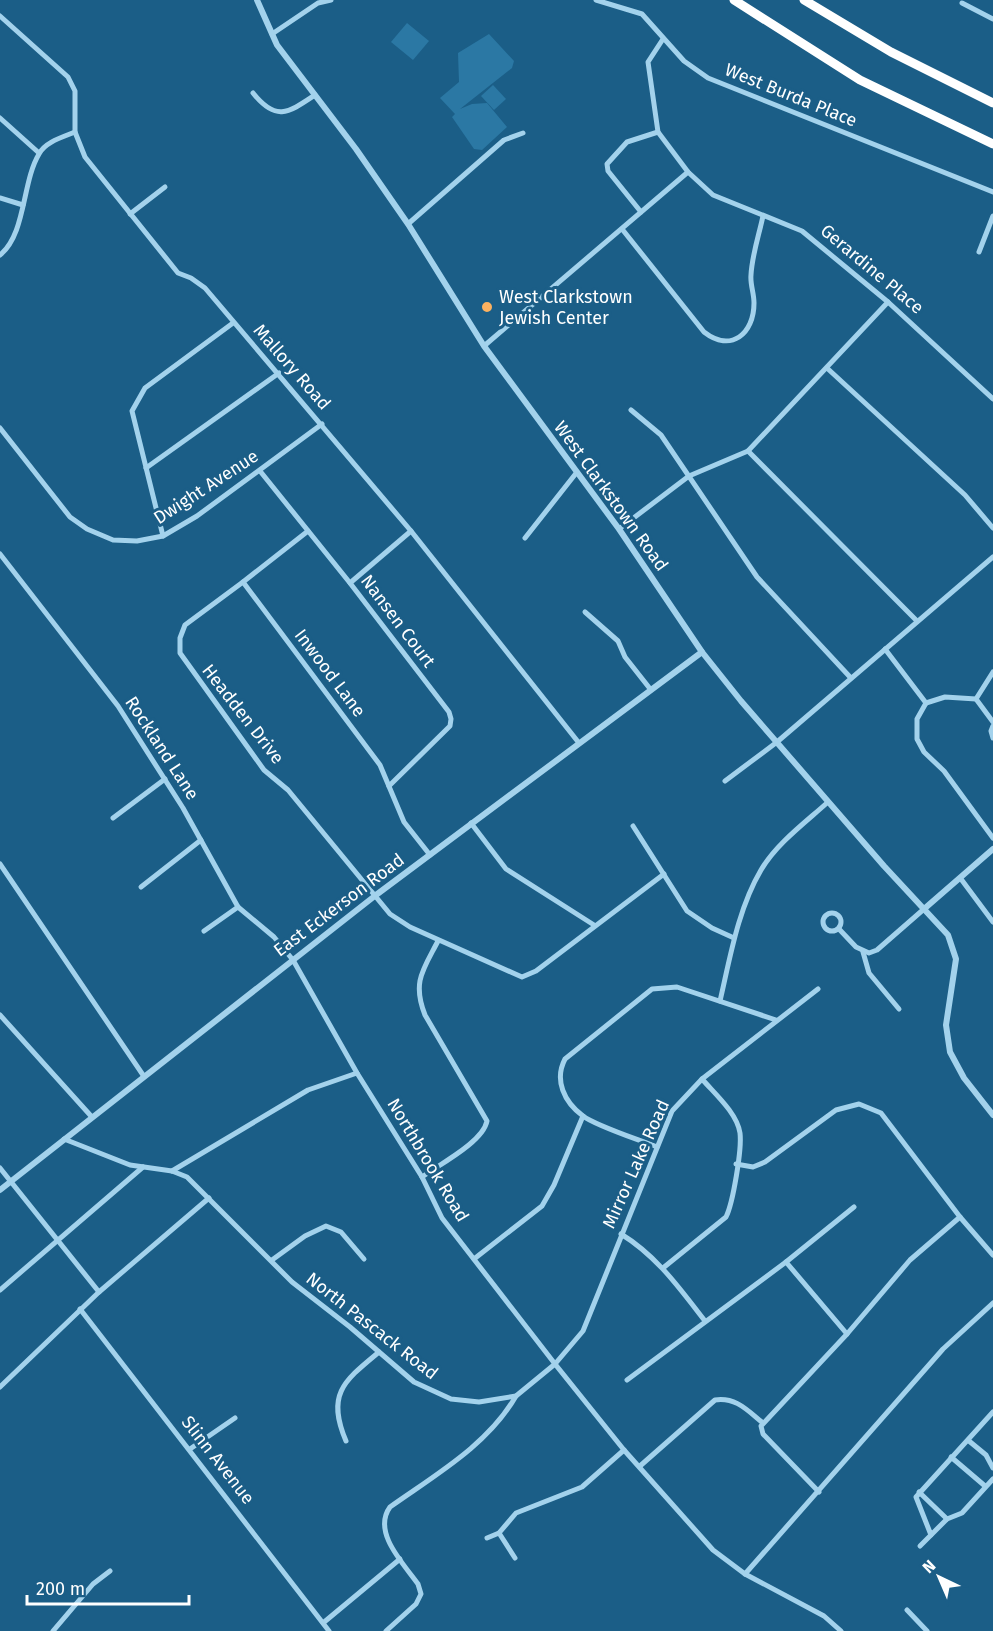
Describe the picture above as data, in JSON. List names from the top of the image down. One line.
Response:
{"streets":{"street":["West Burda Place","Gerardine Place","Mallory Road","Dwight Avenue","West Clarkstown Road","Nansen Court","Inwood Lane","Headden Drive","Rockland Lane","East Eckerson Road","Northbrook Road","Mirror Lake Road","North Pascack Road","Slinn Avenue"]},"crossings":[["West Burda Place","Gerardine Place"],["Mallory Road","Dwight Avenue"],["Mallory Road","East Eckerson Road"],["Dwight Avenue","Nansen Court"],["West Clarkstown Road","East Eckerson Road"],["Nansen Court","Inwood Lane"],["Inwood Lane","Headden Drive"],["Inwood Lane","East Eckerson Road"],["Headden Drive","East Eckerson Road"],["Rockland Lane","East Eckerson Road"],["Rockland Lane","Northbrook Road"],["East Eckerson Road","Northbrook Road"],["East Eckerson Road","North Pascack Road"],["Northbrook Road","Mirror Lake Road"]],"places":["West Clarkstown Jewish Center"],"scale_bar":"200 m","north":"top left"}
